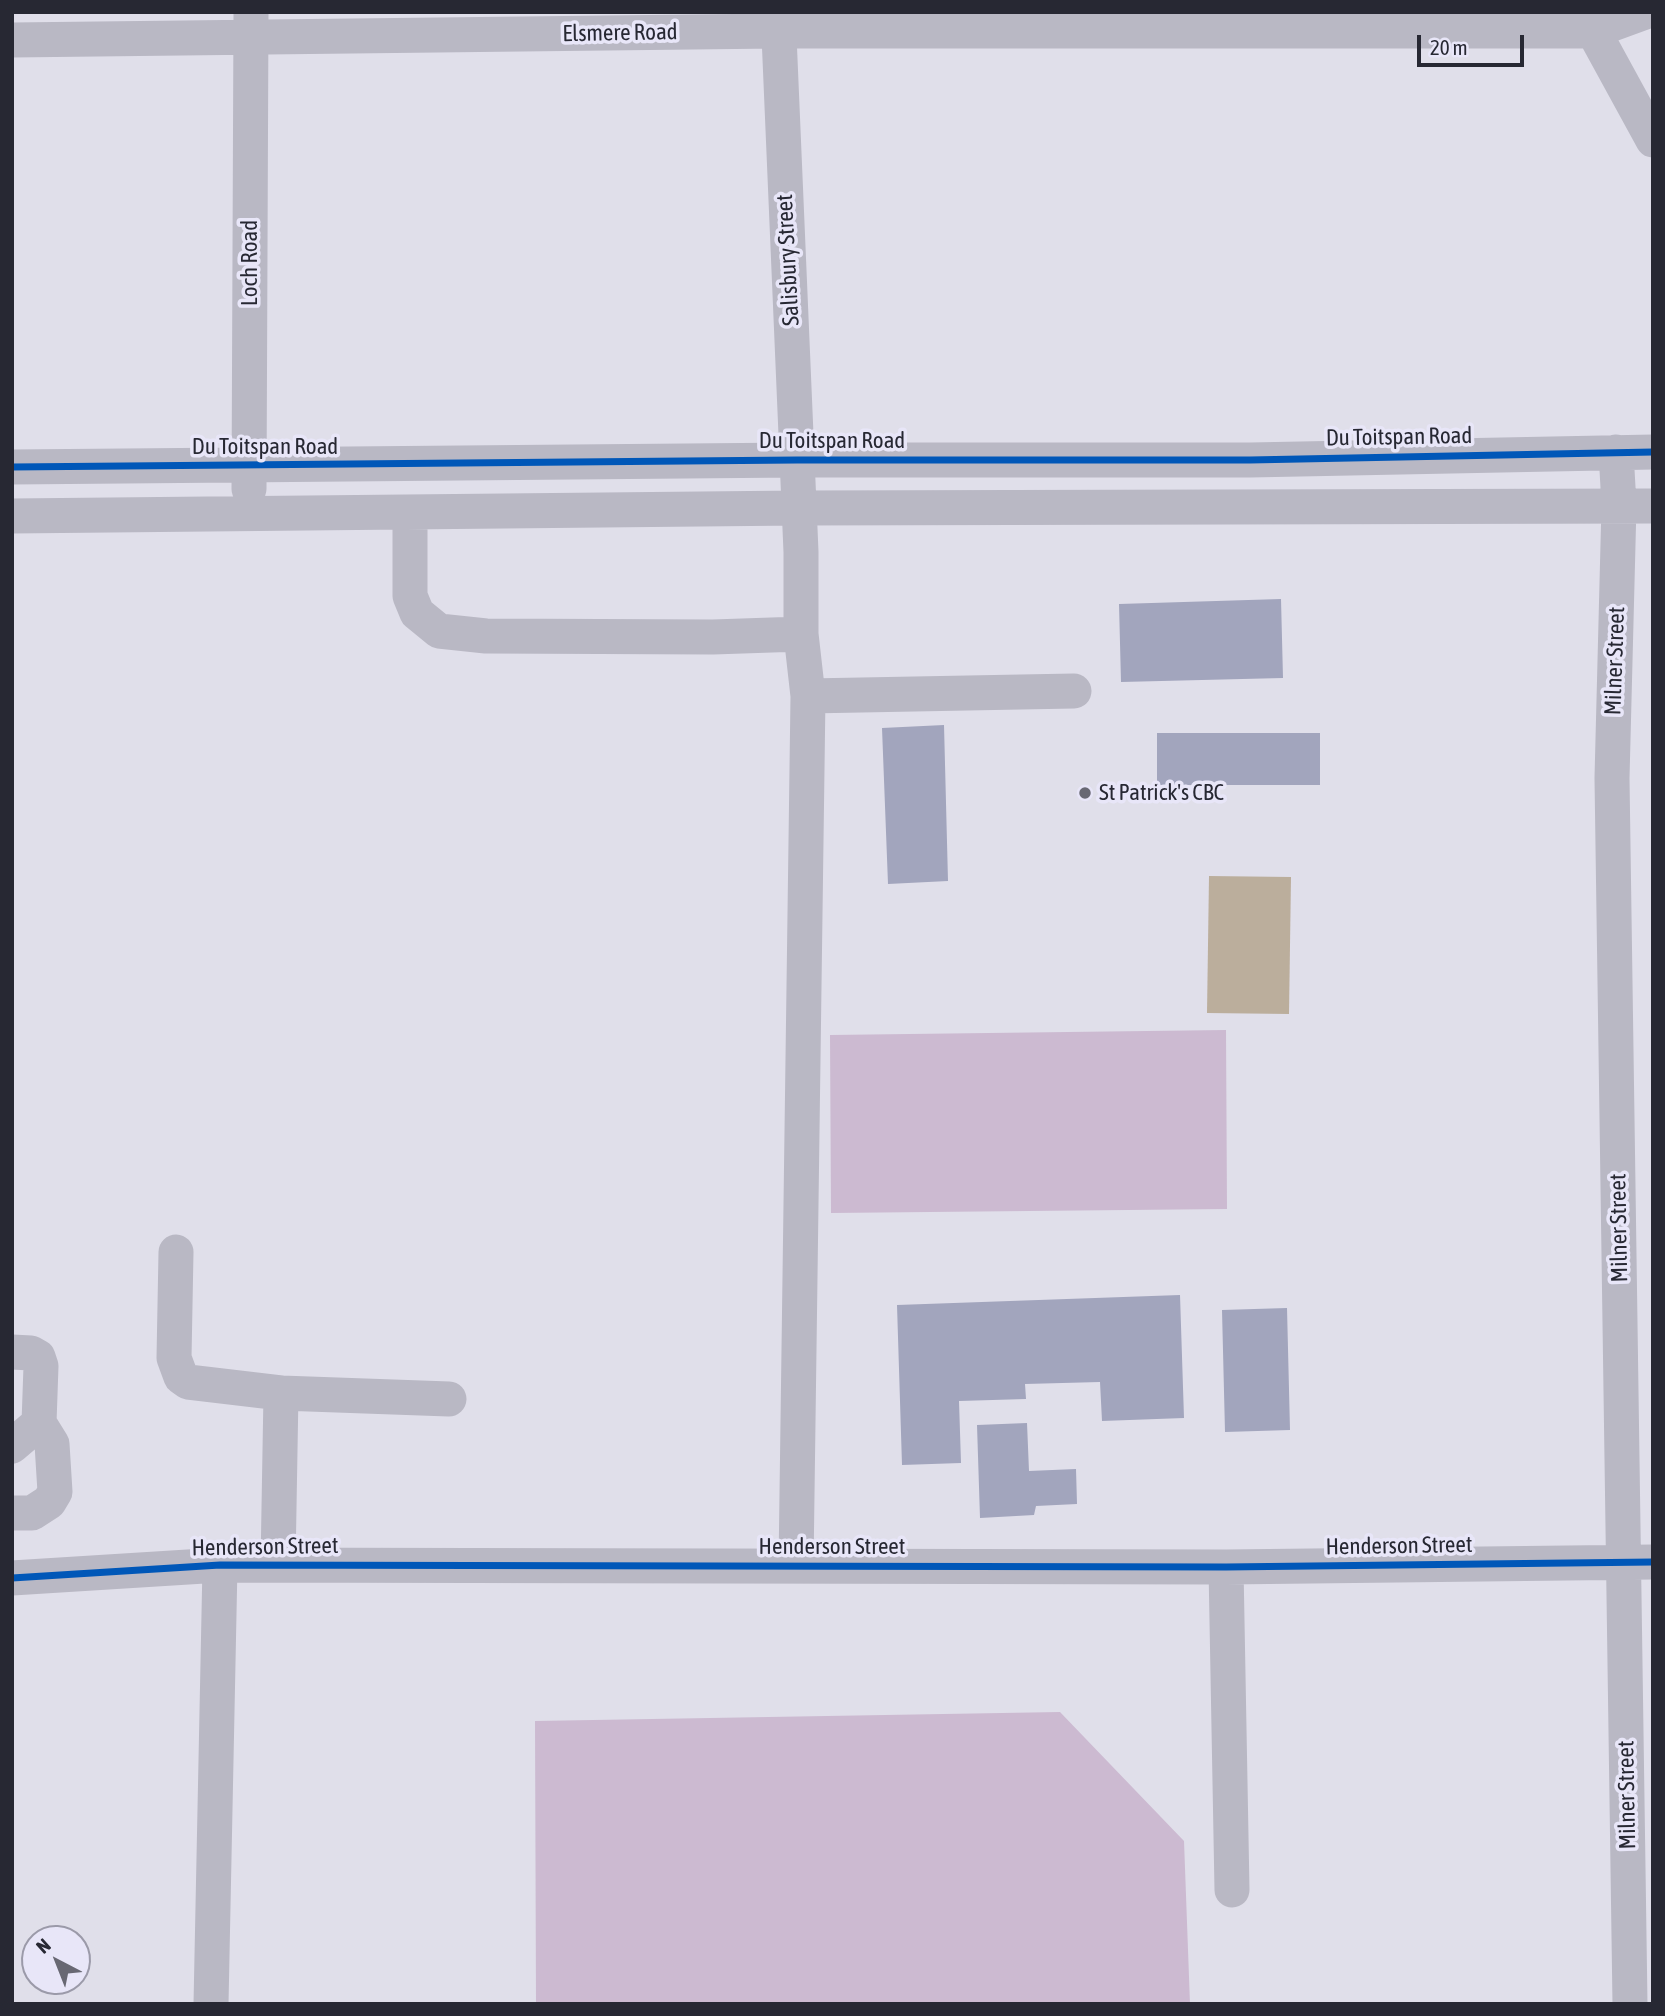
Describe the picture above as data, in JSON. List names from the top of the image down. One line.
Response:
{"streets":{"street":["Elsmere Road","Salisbury Street","Loch Road","Du Toitspan Road","Milner Street","Henderson Street"]},"crossings":[["Elsmere Road","Salisbury Street"],["Elsmere Road","Loch Road"],["Salisbury Street","Du Toitspan Road"],["Salisbury Street","Henderson Street"],["Loch Road","Du Toitspan Road"],["Du Toitspan Road","Milner Street"],["Milner Street","Henderson Street"]],"places":["St Patrick's CBC"],"scale_bar":"20 m","north":"top left"}
